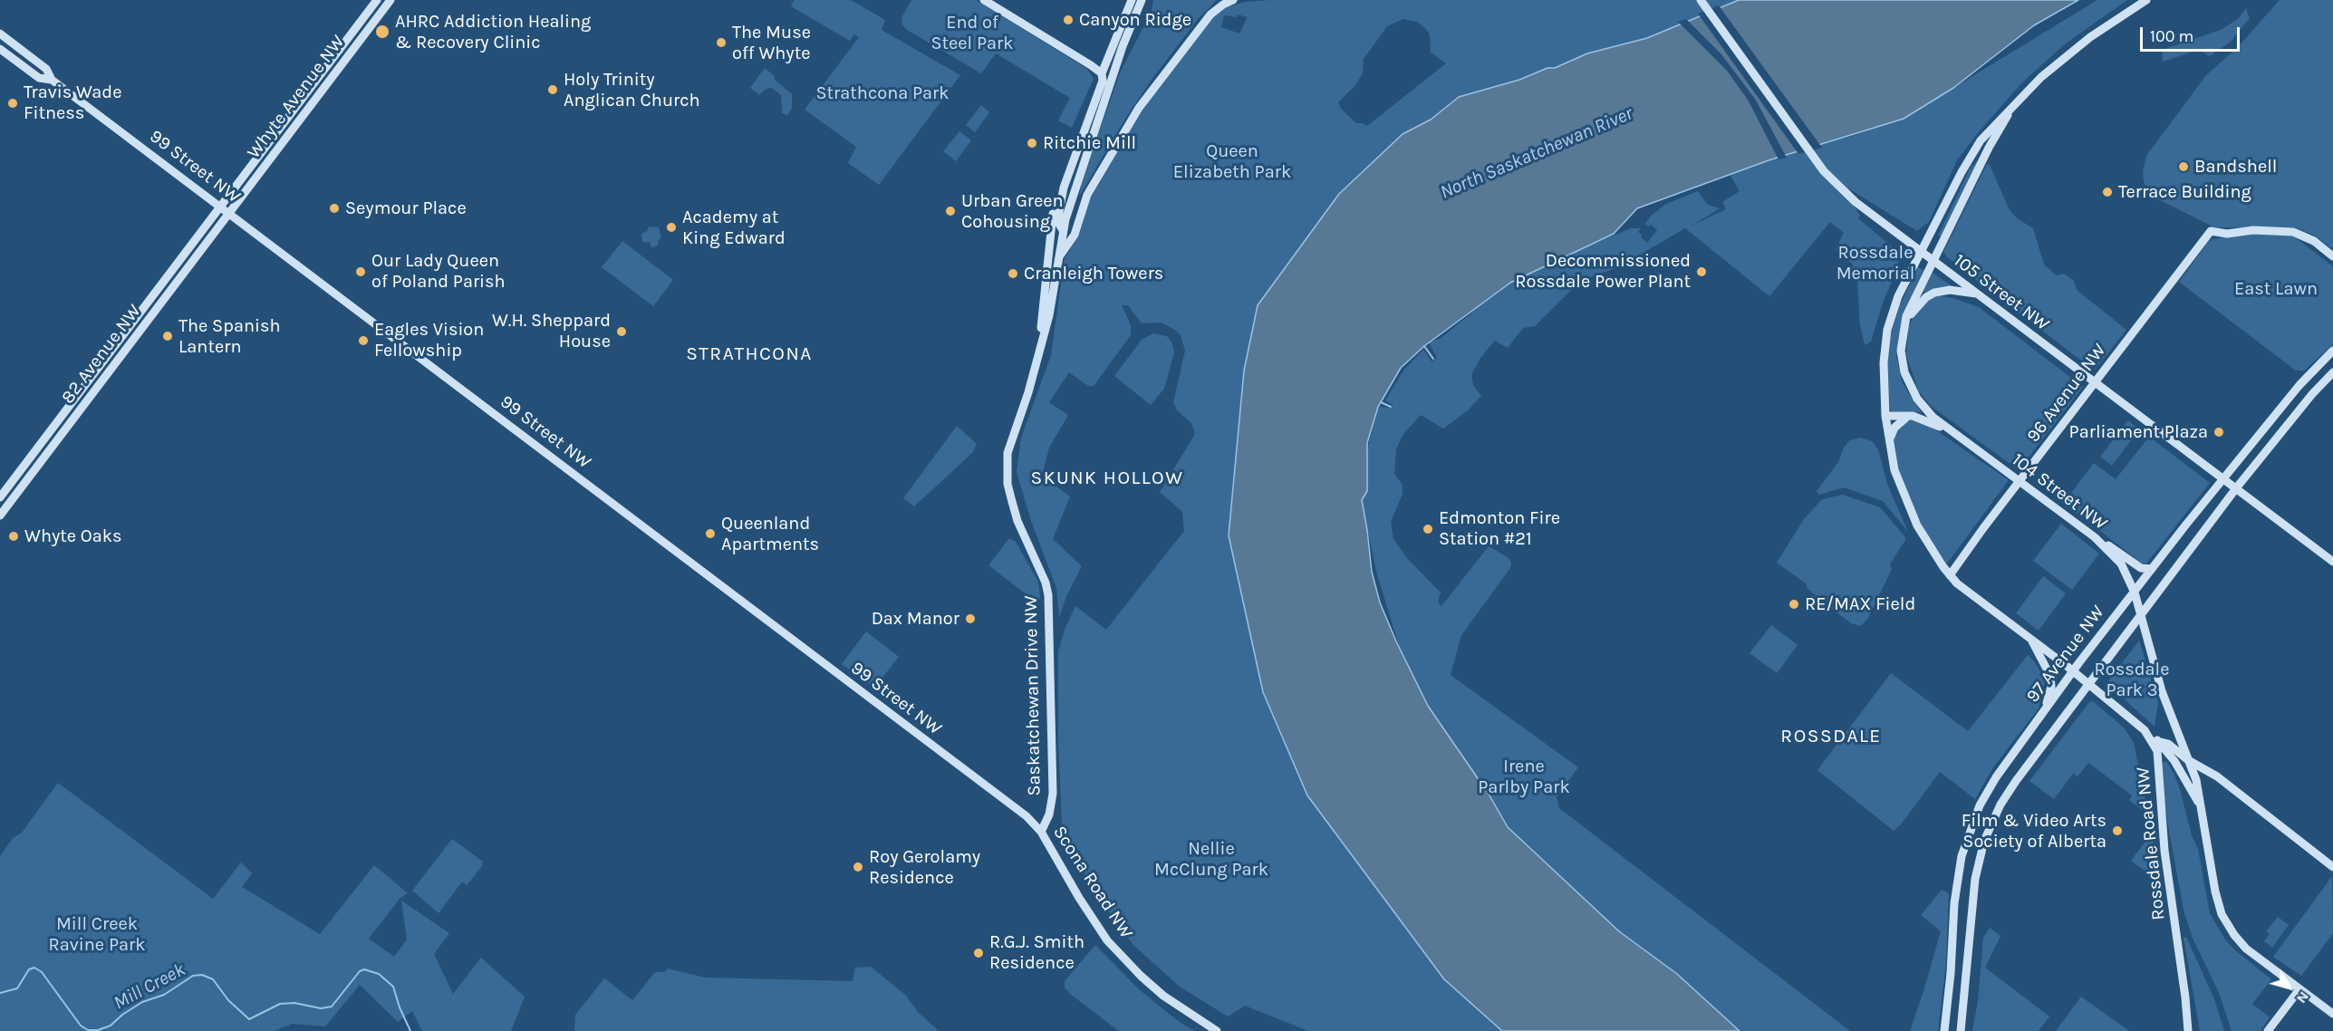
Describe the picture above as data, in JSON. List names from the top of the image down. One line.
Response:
{"streets":{"main road":["Whyte Avenue NW","99 Street NW","105 Street NW","82 Avenue NW","96 Avenue NW","104 Street NW","97 Avenue NW","Saskatchewan Drive NW","Rossdale Road NW","Scona Road NW"]},"crossings":[["Whyte Avenue NW","99 Street NW"],["Whyte Avenue NW","82 Avenue NW"],["99 Street NW","82 Avenue NW"],["99 Street NW","Scona Road NW"],["105 Street NW","96 Avenue NW"],["105 Street NW","97 Avenue NW"],["105 Street NW","Rossdale Road NW"],["96 Avenue NW","104 Street NW"],["96 Avenue NW","Rossdale Road NW"],["104 Street NW","97 Avenue NW"],["97 Avenue NW","Rossdale Road NW"],["Saskatchewan Drive NW","Scona Road NW"]],"districts":["STRATHCONA","SKUNK HOLLOW","ROSSDALE"],"water":["North Saskatchewan River","Mill Creek"],"parks":["End of Steel Park","Strathcona Park","Queen Elizabeth Park","Rossdale Memorial","East Lawn","Rossdale Park 3","Irene Parlby Park","Nellie McClung Park","Mill Creek Ravine Park"],"places":["Canyon Ridge","AHRC Addiction Healing & Recovery Clinic","The Muse off Whyte","Holy Trinity Anglican Church","Travis Wade Fitness","Ritchie Mill","Bandshell","Terrace Building","Seymour Place","Urban Green Cohousing","Academy at King Edward","Our Lady Queen of Poland Parish","Decommissioned Rossdale Power Plant","Cranleigh Towers","W.H. Sheppard House","The Spanish Lantern","Eagles Vision Fellowship","Parliament Plaza","Edmonton Fire Station #21","Queenland Apartments","Whyte Oaks","RE/MAX Field","Dax Manor","Film & Video Arts Society of Alberta","Roy Gerolamy Residence","R.G.J. Smith Residence"],"scale_bar":"100 m","north":"bottom right"}
